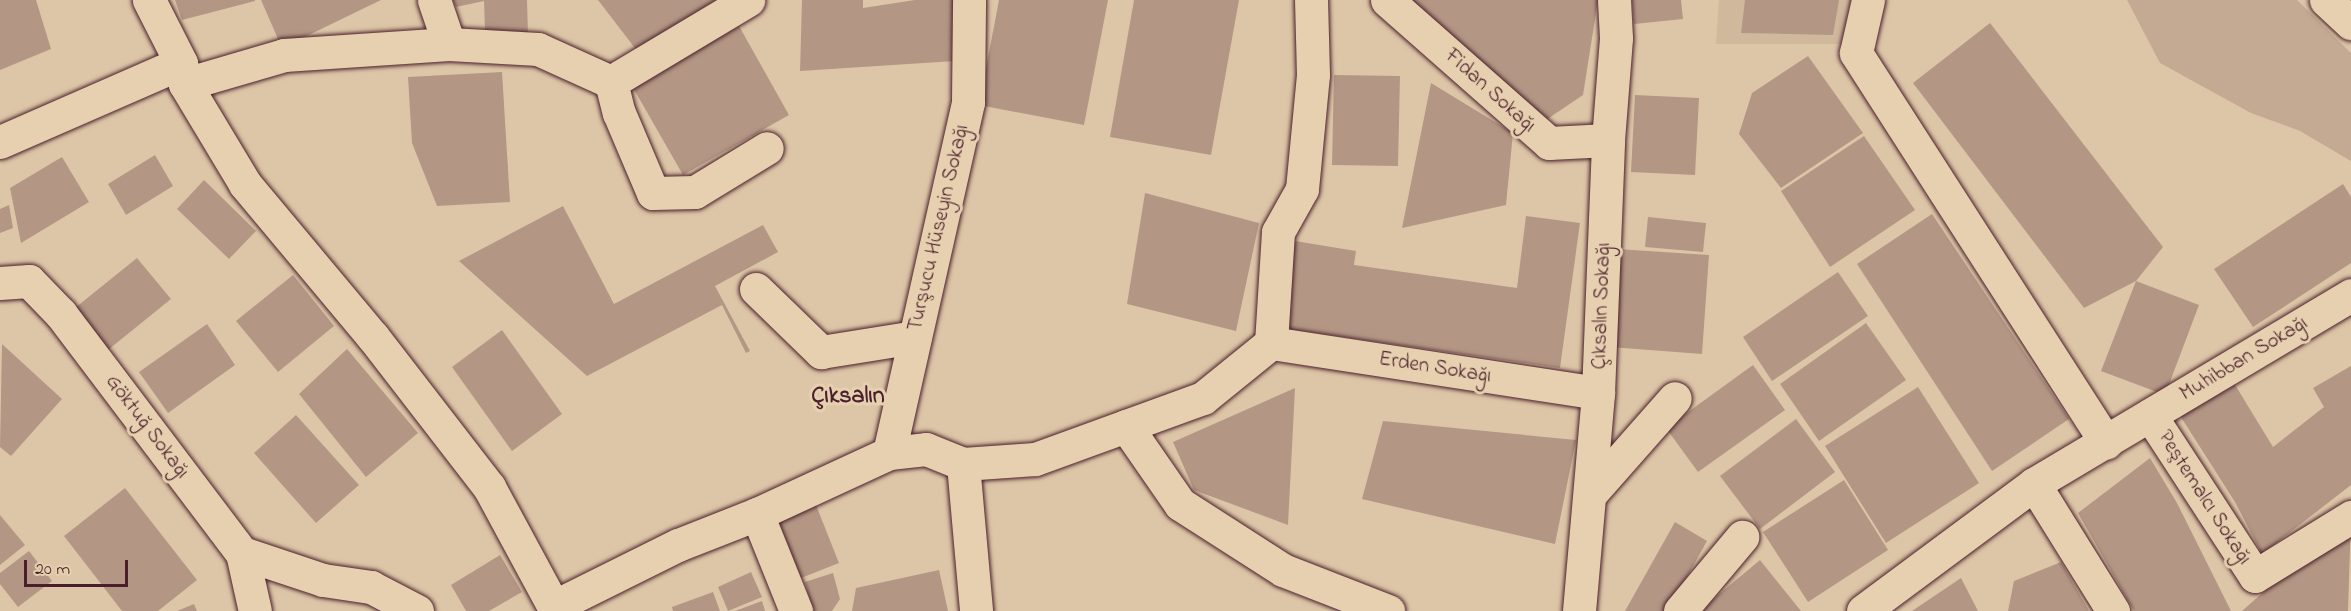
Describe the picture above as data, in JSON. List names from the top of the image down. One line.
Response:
{"streets":{"main road":["Fidan Sokağı","Turşucu Hüseyin Sokağı","Çıksalın Sokağı","Muhibban Sokağı","Erden Sokağı","Göktuğ Sokağı","Peştemalcı Sokağı"]},"crossings":[["Fidan Sokağı","Çıksalın Sokağı"],["Çıksalın Sokağı","Erden Sokağı"],["Muhibban Sokağı","Peştemalcı Sokağı"]],"districts":["Çıksalın"],"scale_bar":"20 m"}
